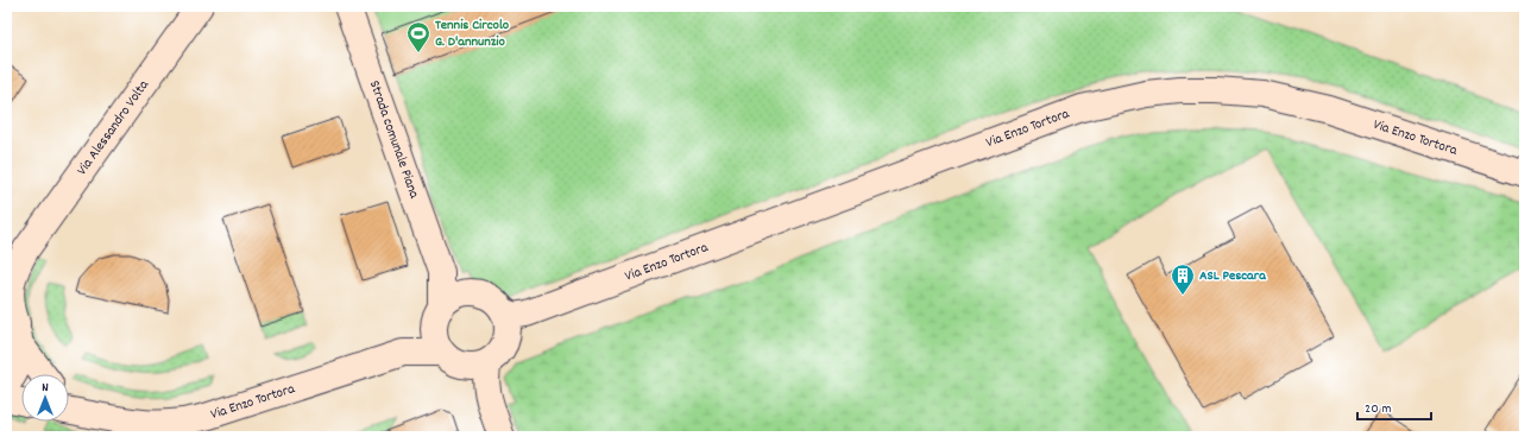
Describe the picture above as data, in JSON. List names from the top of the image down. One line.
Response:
{"streets":{"street":["Via Alessandro Volta","Via Enzo Tortora","Strada comunale Piana"]},"crossings":[["Via Enzo Tortora","Strada comunale Piana"]],"places":{"sports":["Tennis Circolo G. D'annunzio"],"building":["ASL Pescara"]},"scale_bar":"20 m","north":"top"}
